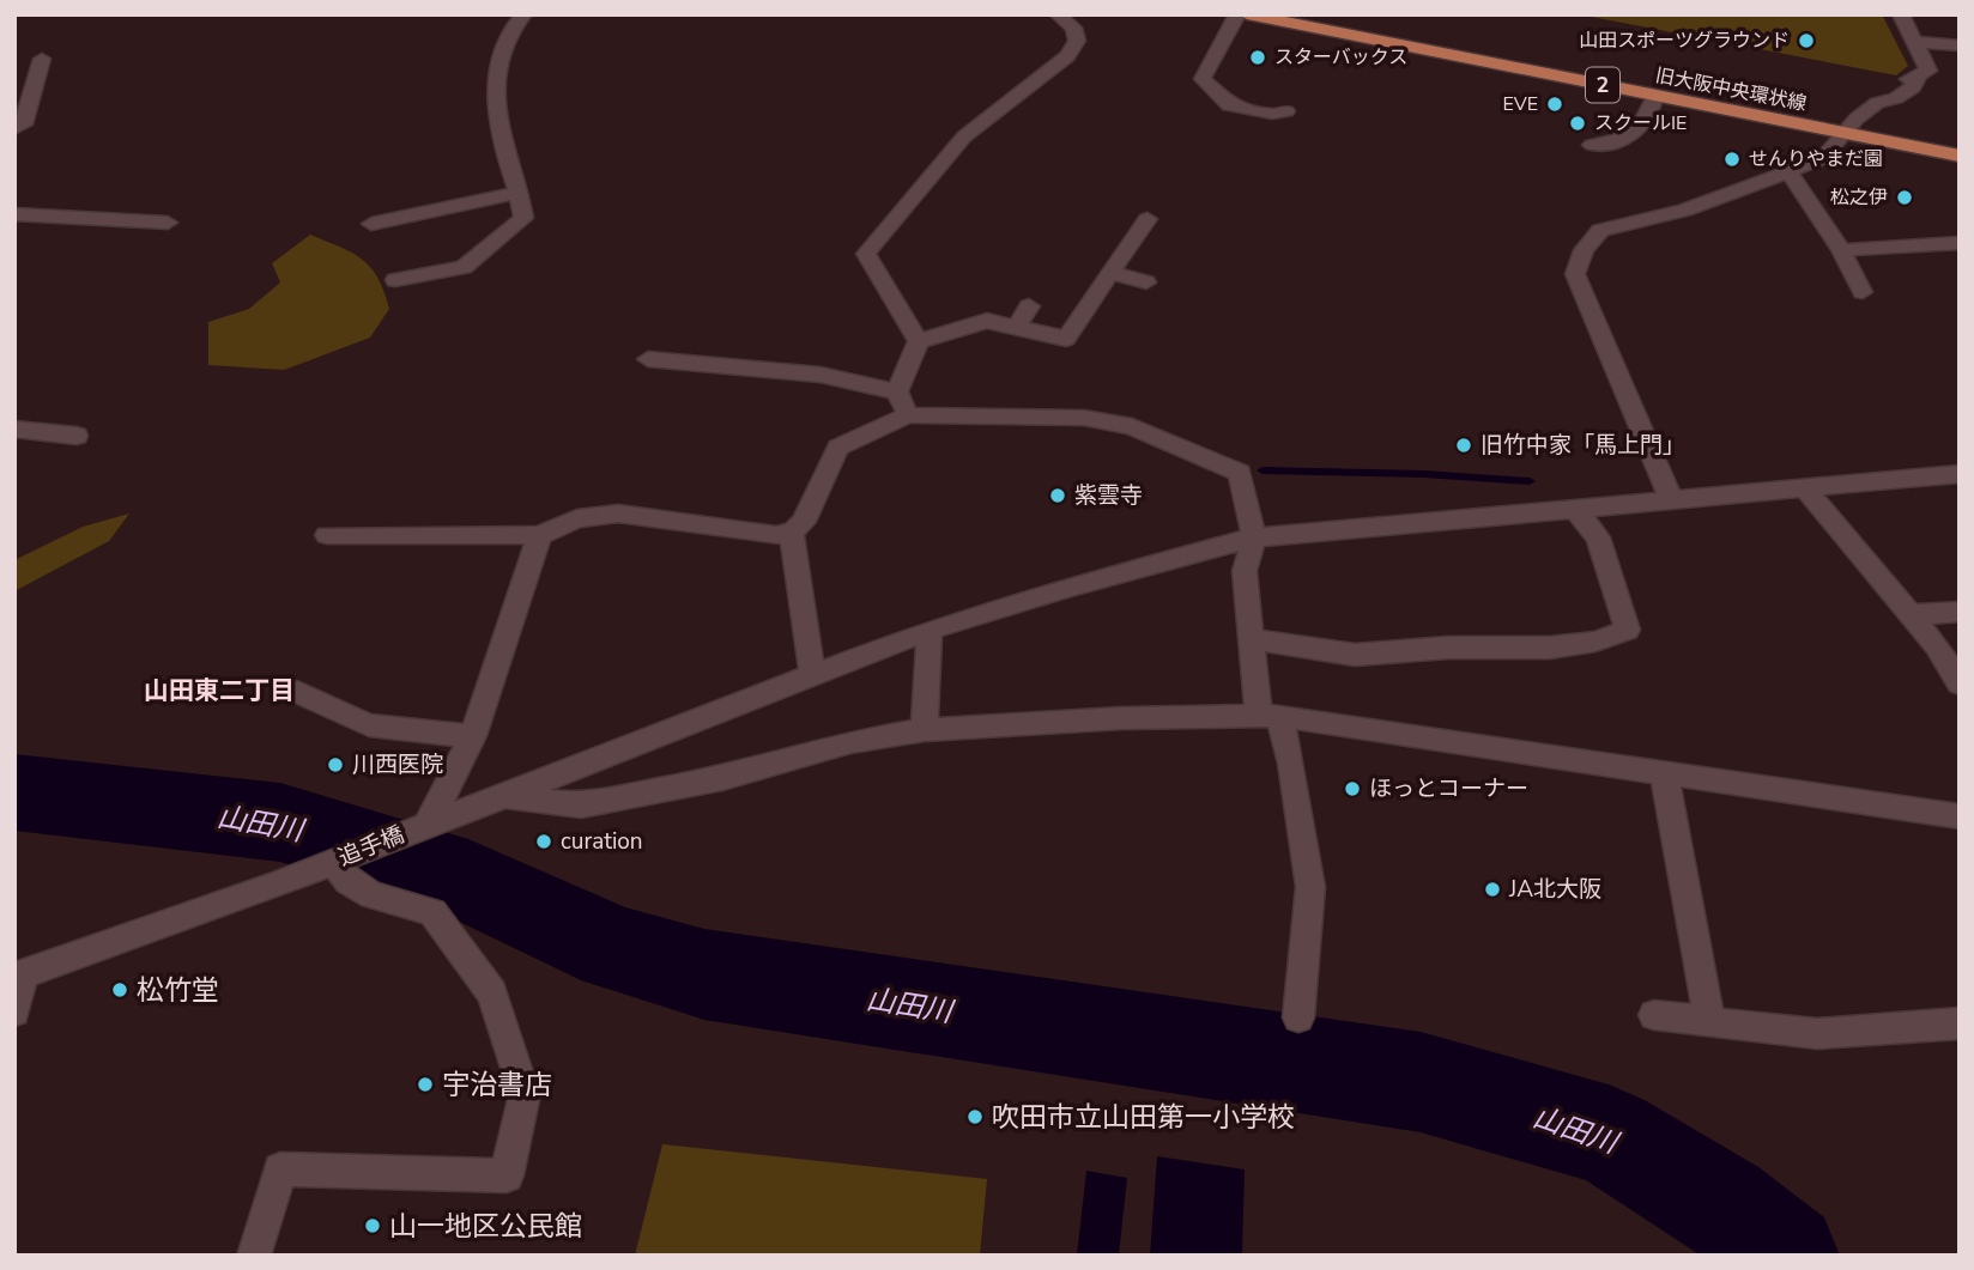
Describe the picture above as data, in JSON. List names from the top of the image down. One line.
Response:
{"streets":{"main road":["2","旧大阪中央環状線"],"street":["追手橋"]},"districts":["山田東二丁目"],"water":["山田川"],"places":["山田スポーツグラウンド","スターバックス","EVE","スクールIE","せんりやまだ園","松之伊","旧竹中家「馬上門」","紫雲寺","川西医院","ほっとコーナー","curation","JA北大阪","松竹堂","宇治書店","吹田市立山田第一小学校","山一地区公民館"]}
